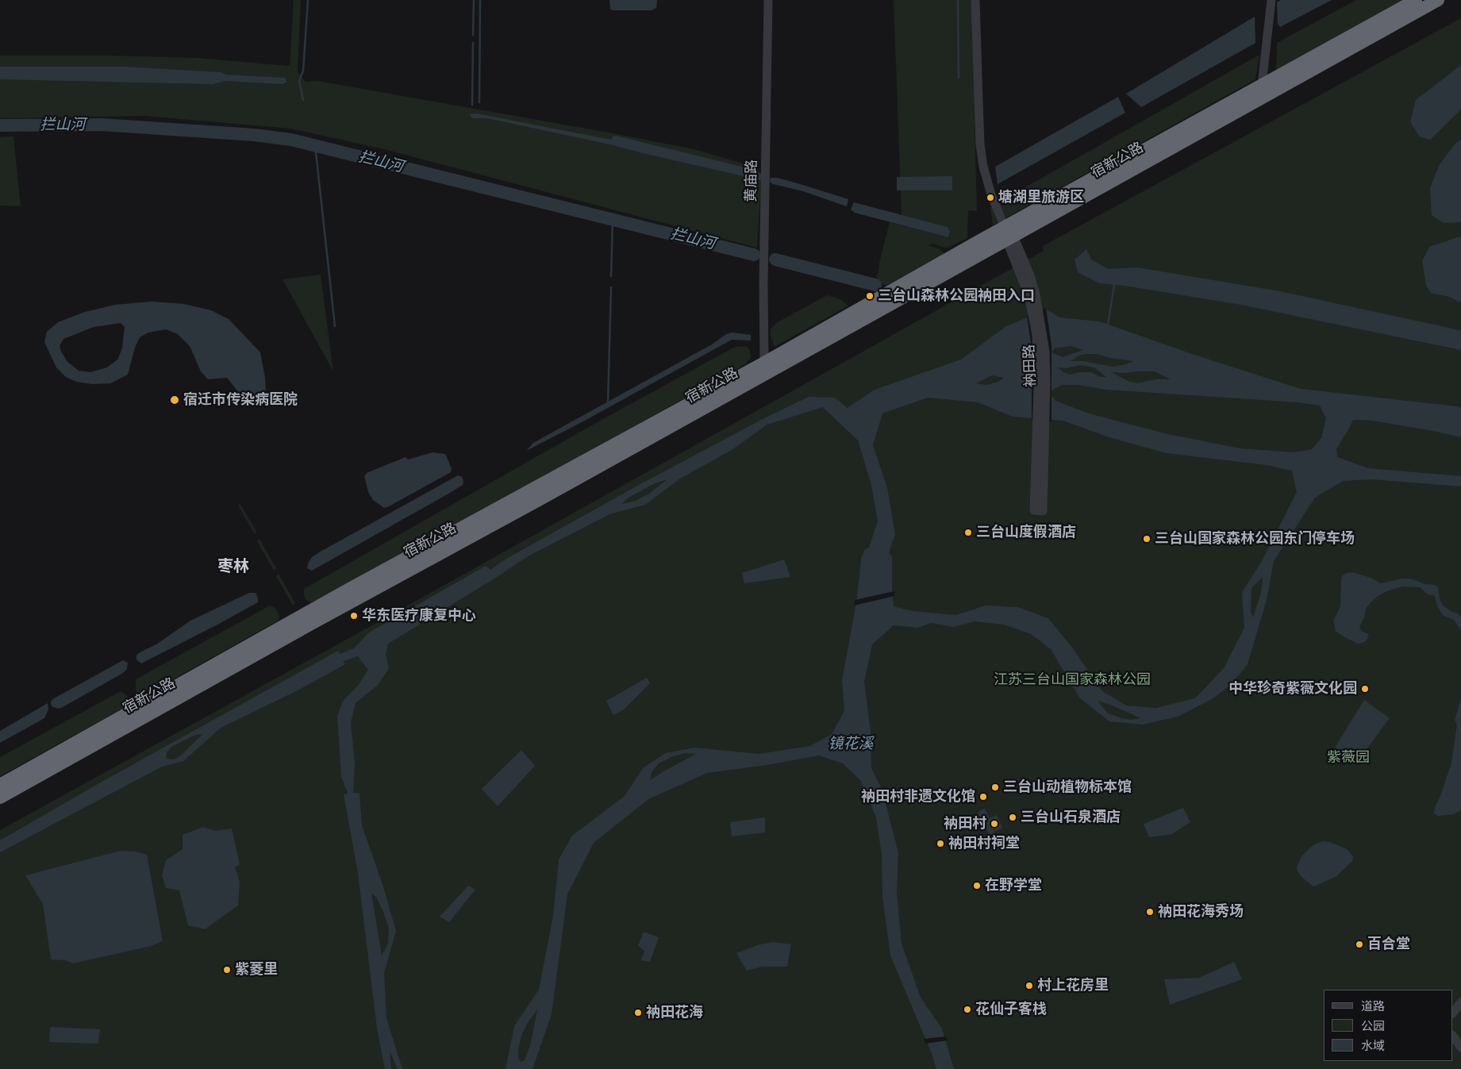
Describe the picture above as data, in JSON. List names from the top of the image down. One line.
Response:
{"streets":{"highway":["宿新公路"],"street":["黄庙路","衲田路"]},"crossings":[["宿新公路","黄庙路"],["宿新公路","衲田路"]],"districts":["枣林"],"water":["拦山河","镜花溪"],"parks":["江苏三台山国家森林公园","紫薇园"],"places":["塘湖里旅游区","三台山森林公园衲田入口","宿迁市传染病医院","三台山度假酒店","三台山国家森林公园东门停车场","华东医疗康复中心","中华珍奇紫薇文化园","三台山动植物标本馆","衲田村非遗文化馆","三台山石泉酒店","衲田村","衲田村祠堂","在野学堂","衲田花海秀场","百合堂","紫菱里","村上花房里","花仙子客栈","衲田花海"],"legend":["道路","公园","水域"]}
